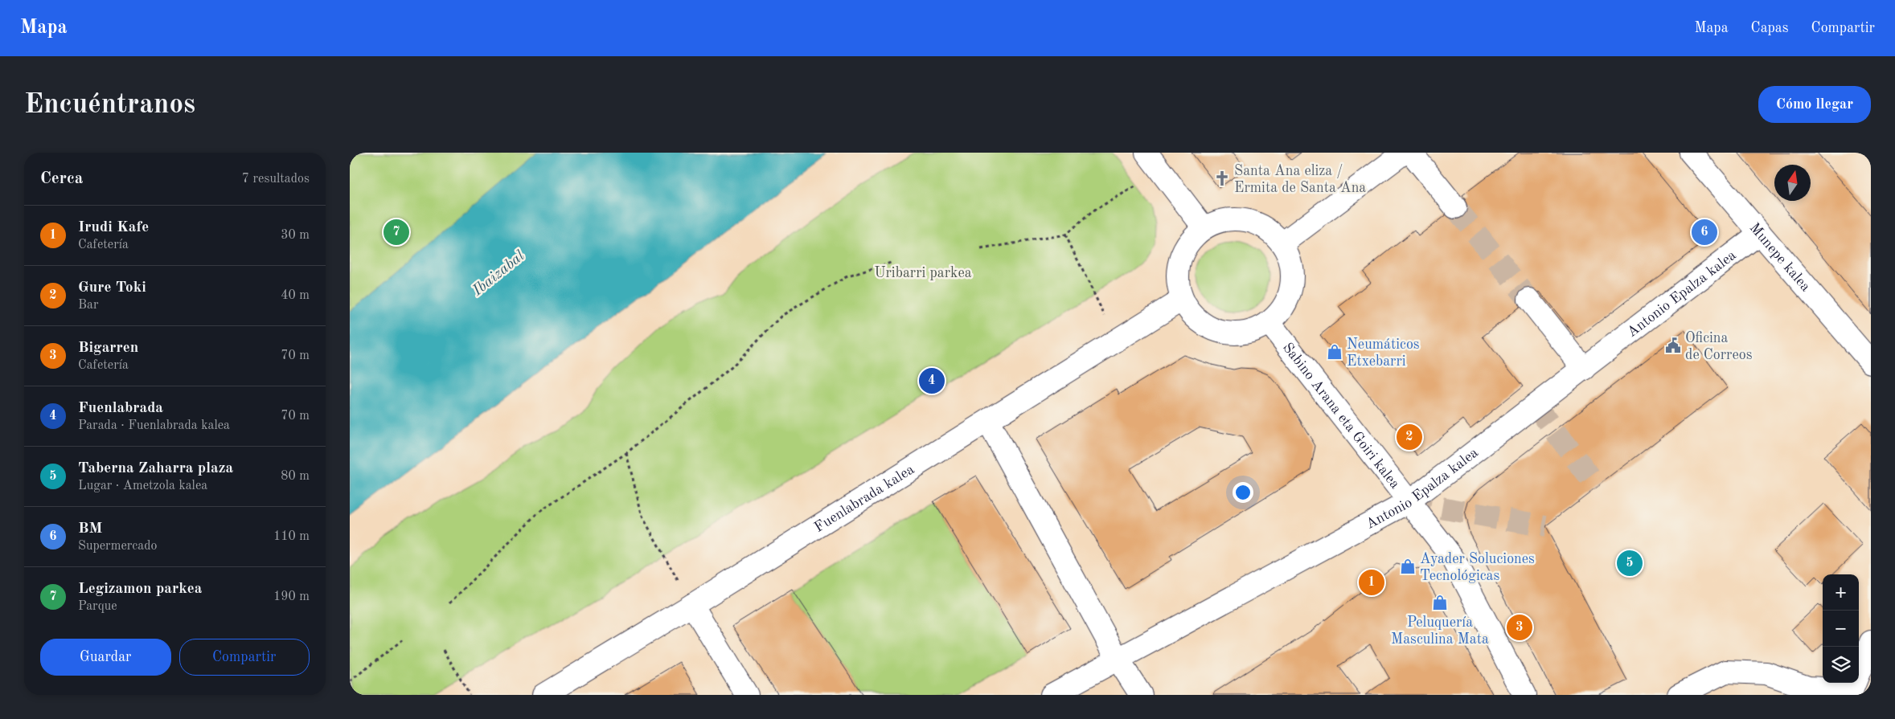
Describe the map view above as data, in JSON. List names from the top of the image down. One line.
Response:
{"streets":{"street":["Munepe kalea","Antonio Epalza kalea","Sabino Arana eta Goiri kalea","Fuenlabrada kalea"]},"crossings":[["Munepe kalea","Antonio Epalza kalea"],["Antonio Epalza kalea","Sabino Arana eta Goiri kalea"],["Sabino Arana eta Goiri kalea","Fuenlabrada kalea"]],"water":["Ibaizabal"],"parks":["Uribarri parkea"],"places":{"church":["Santa Ana eliza / Ermita de Santa Ana"],"public building":["Oficina de Correos"],"shop":["Neumáticos Etxebarri","Ayader Soluciones Tecnológicas","Peluquería Masculina Mata"]},"north":"top","page":{"header":"Mapa","nav":["Mapa","Capas","Compartir"],"buttons":["Cómo llegar",["Guardar","Compartir"]],"title":"Encuéntranos","heading":["Cerca","7 resultados"],"list":[{"mark":"1","name":"Irudi Kafe","note":"Cafetería","value":"30 m"},{"mark":"2","name":"Gure Toki","note":"Bar","value":"40 m"},{"mark":"3","name":"Bigarren","note":"Cafetería","value":"70 m"},{"mark":"4","name":"Fuenlabrada","note":"Parada · Fuenlabrada kalea","value":"70 m"},{"mark":"5","name":"Taberna Zaharra plaza","note":"Lugar · Ametzola kalea","value":"80 m"},{"mark":"6","name":"BM","note":"Supermercado","value":"110 m"},{"mark":"7","name":"Legizamon parkea","note":"Parque","value":"190 m"}],"pins":["6","7","4","2","5","1","3"],"map_buttons":["+","−"]}}
